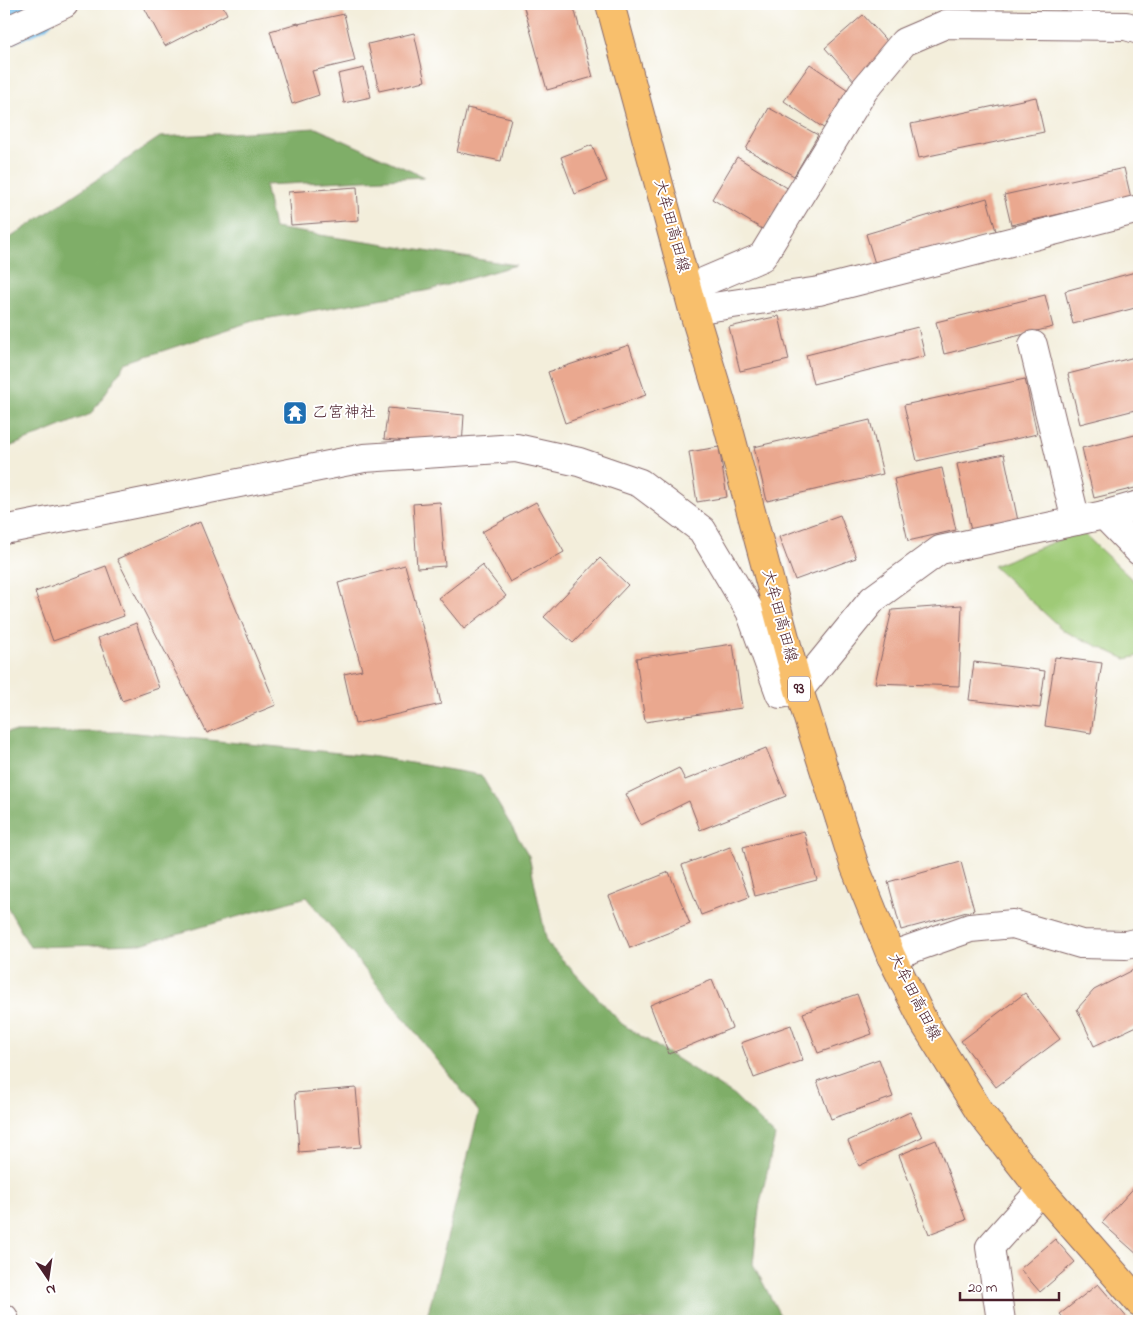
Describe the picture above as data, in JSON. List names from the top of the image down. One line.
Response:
{"streets":{"main road":["大牟田高田線","93"]},"places":{"temple":["乙宮神社"]},"scale_bar":"20 m","north":"bottom"}
